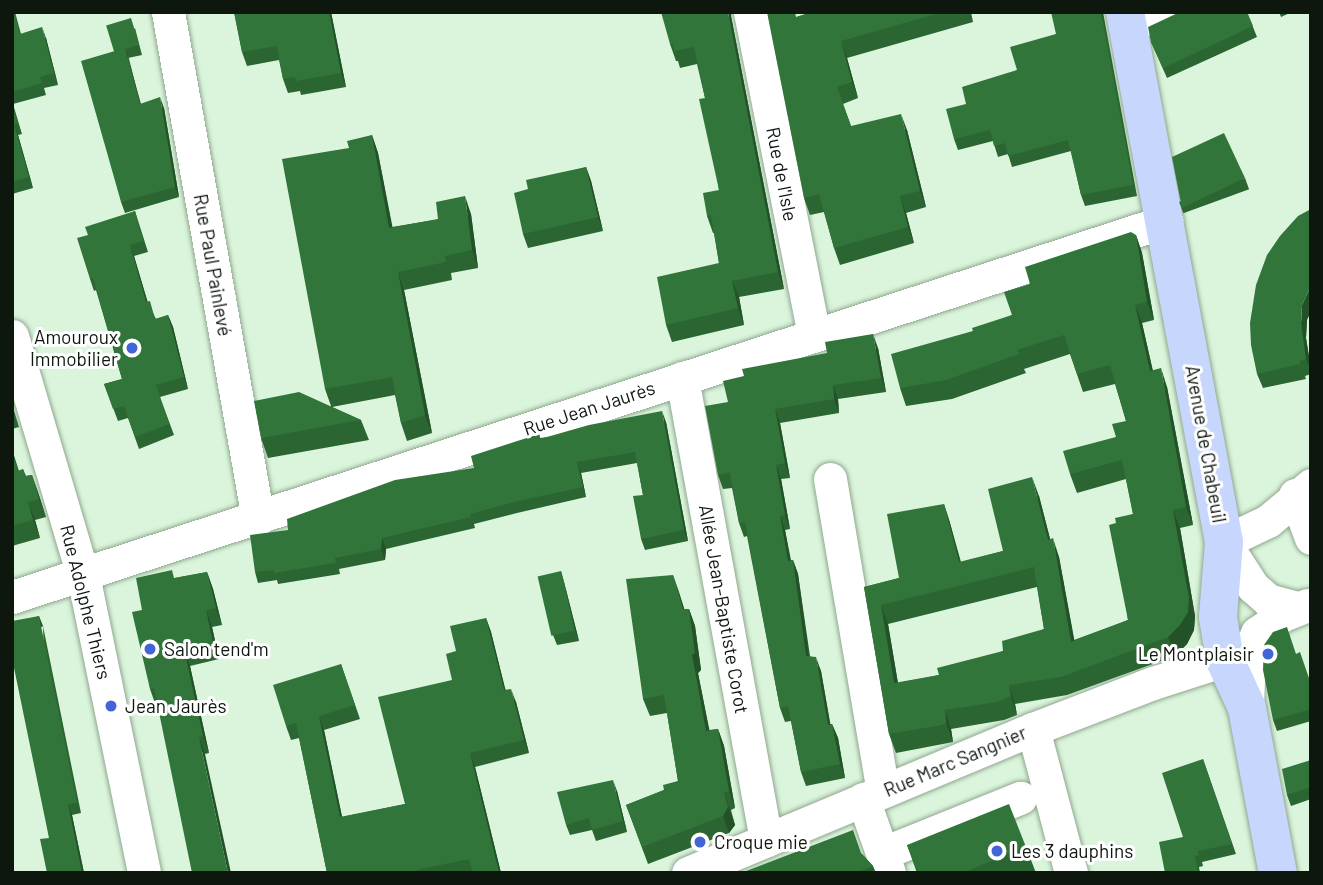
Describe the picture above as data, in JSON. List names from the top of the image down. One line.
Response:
{"streets":{"main road":["Avenue de Chabeuil"],"street":["Rue de l'Isle","Rue Paul Painlevé","Rue Jean Jaurès","Rue Adolphe Thiers","Allée Jean-Baptiste Corot","Rue Marc Sangnier"]},"crossings":[["Rue de l'Isle","Rue Jean Jaurès"],["Rue Paul Painlevé","Rue Jean Jaurès"],["Rue Jean Jaurès","Avenue de Chabeuil"],["Rue Jean Jaurès","Rue Adolphe Thiers"],["Rue Jean Jaurès","Allée Jean-Baptiste Corot"],["Avenue de Chabeuil","Rue Marc Sangnier"],["Allée Jean-Baptiste Corot","Rue Marc Sangnier"]],"places":["Amouroux Immobilier","Salon tend'm","Le Montplaisir","Jean Jaurès","Croque mie","Les 3 dauphins"]}
